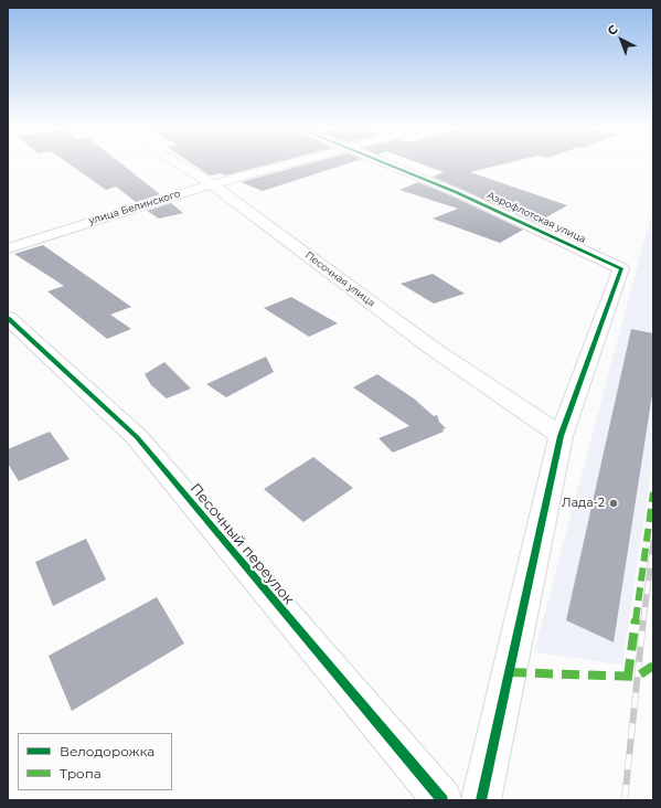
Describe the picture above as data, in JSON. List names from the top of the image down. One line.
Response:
{"streets":{"street":["улица Белинского","Аэрофлотская улица","Песочная улица","Песочный переулок"]},"crossings":[["улица Белинского","Песочная улица"],["Аэрофлотская улица","Песочная улица"]],"places":["Лада-2"],"legend":["Велодорожка","Тропа"],"north":"top left"}
